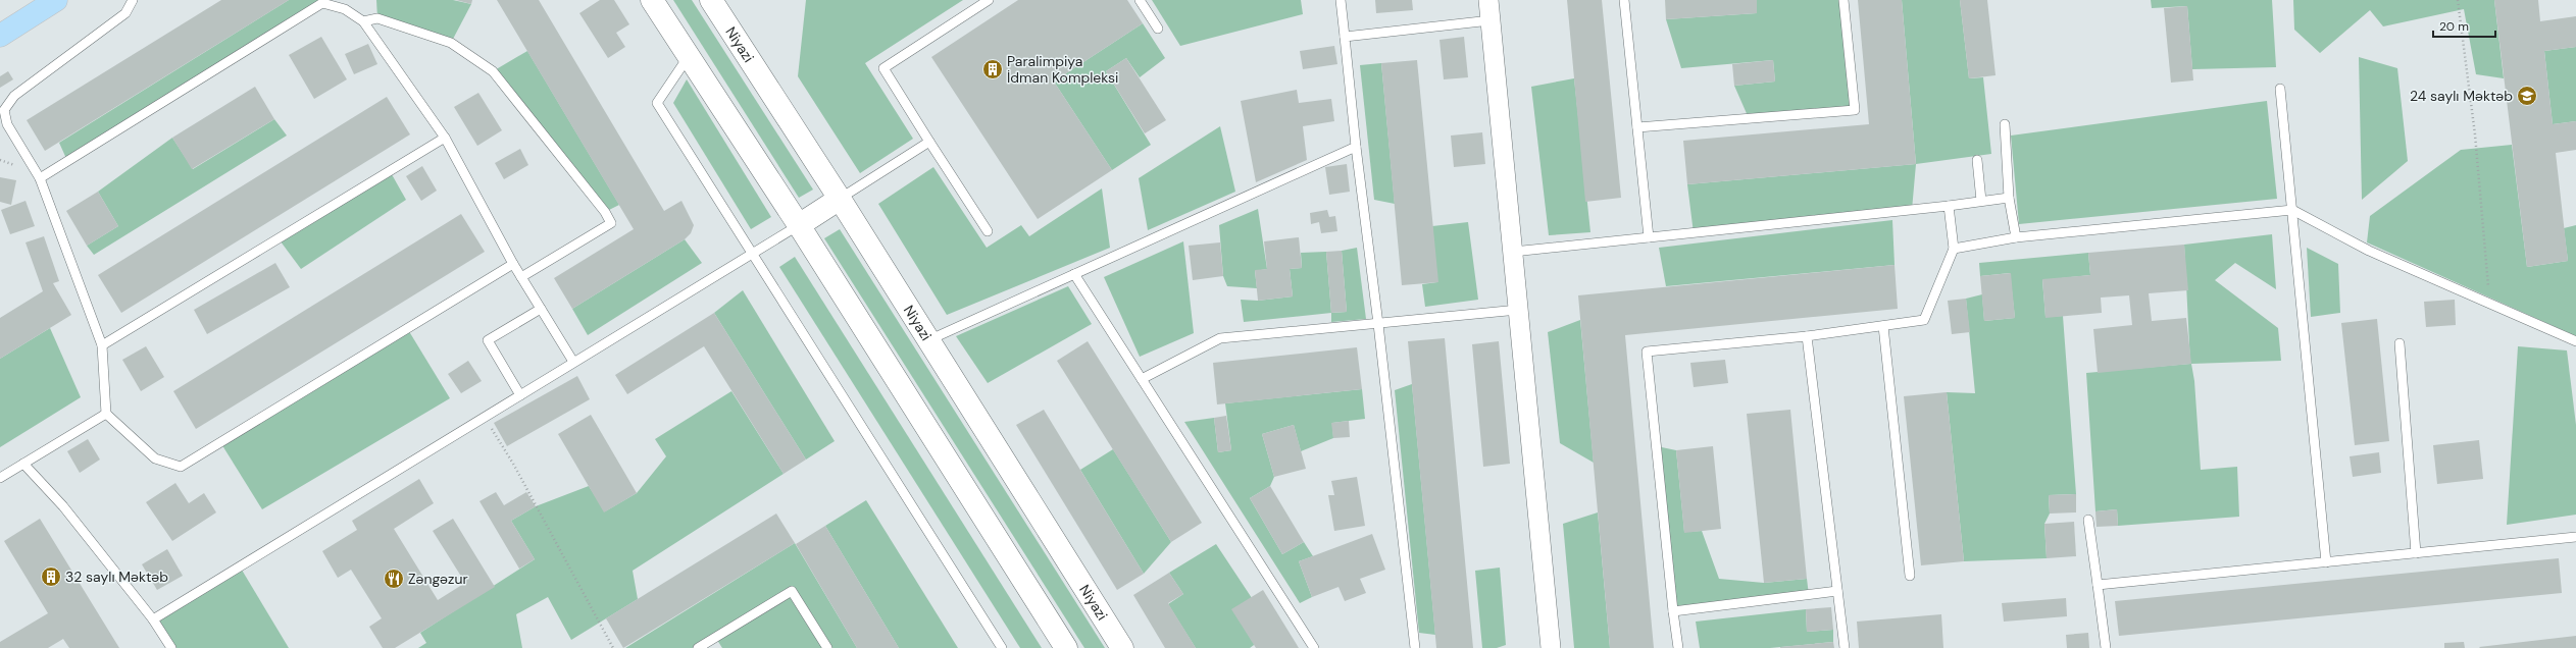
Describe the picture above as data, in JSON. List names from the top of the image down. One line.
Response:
{"streets":{"main road":["Niyazi"]},"places":{"building":["Paralimpiya İdman Kompleksi","32 saylı Məktəb"],"school or university":["24 saylı Məktəb"],"restaurant":["Zəngəzur"]},"scale_bar":"20 m"}
